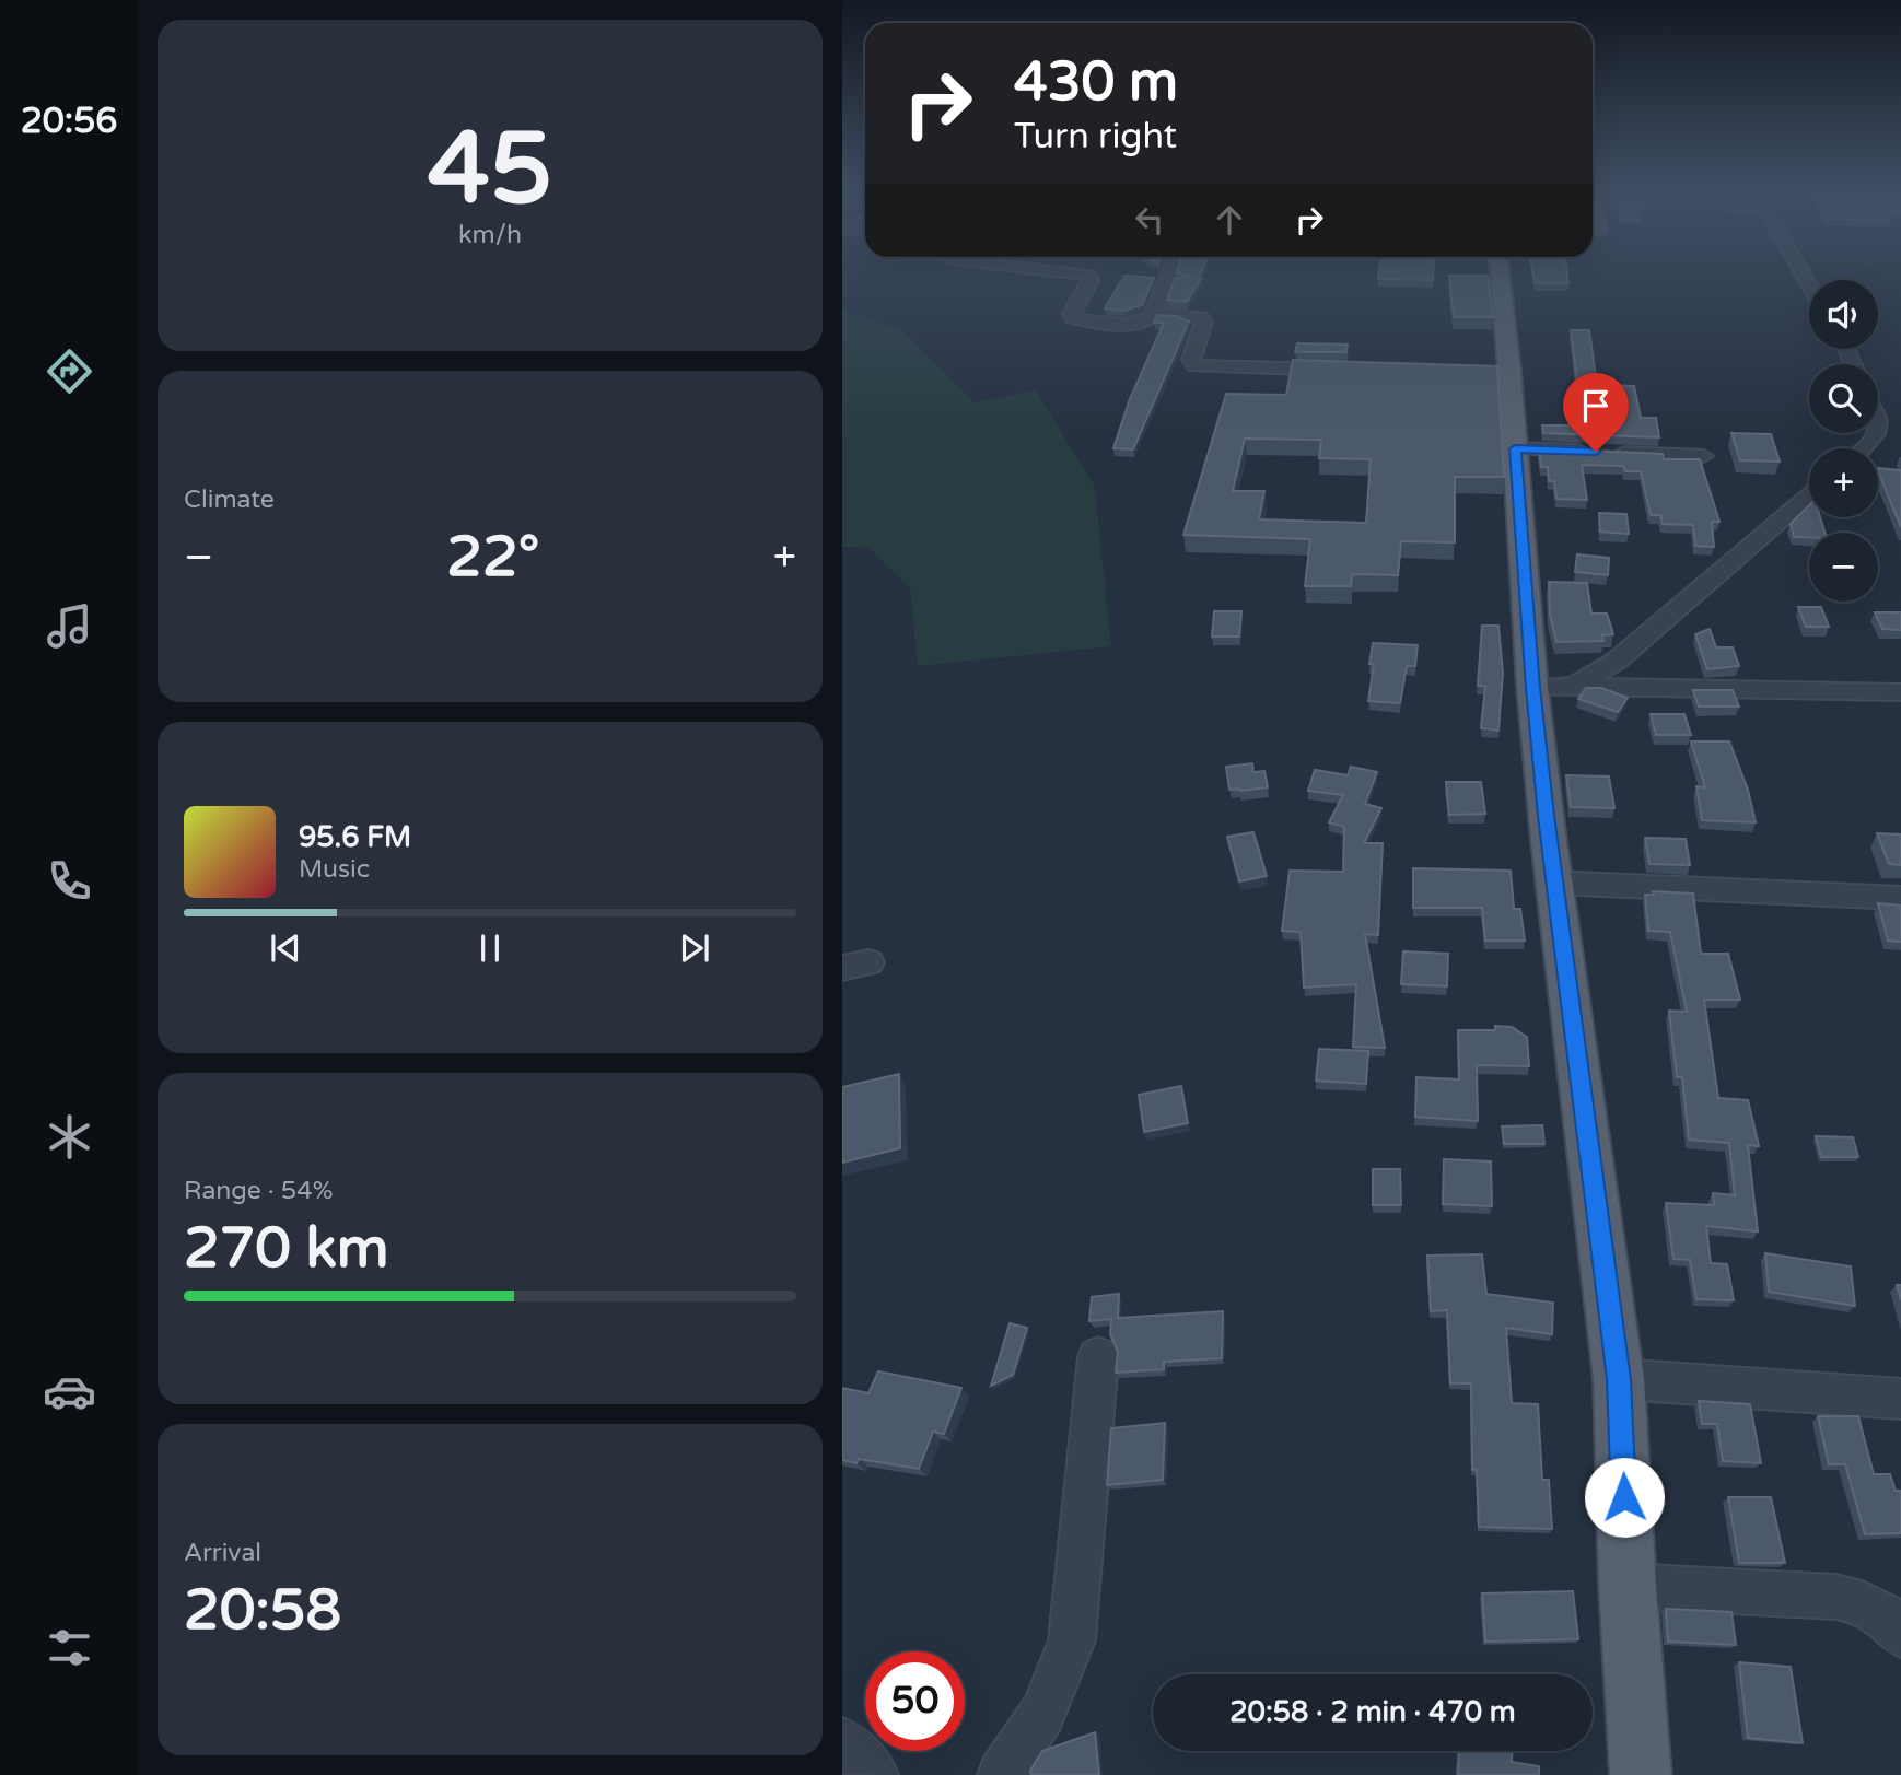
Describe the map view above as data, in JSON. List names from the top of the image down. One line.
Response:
{"page":{"tabs":"20:56","tile":[["45","km/h"],"Climate",["Range · 54%","270 km"],["Arrival","20:58"]],"turn":["430 m","Turn right"],"map_buttons":["+","−"],"heat":["−","22°","+"],"song":["95.6 FM","Music"],"limit":"50","trip":"20:58 · 2 min · 470 m"}}
